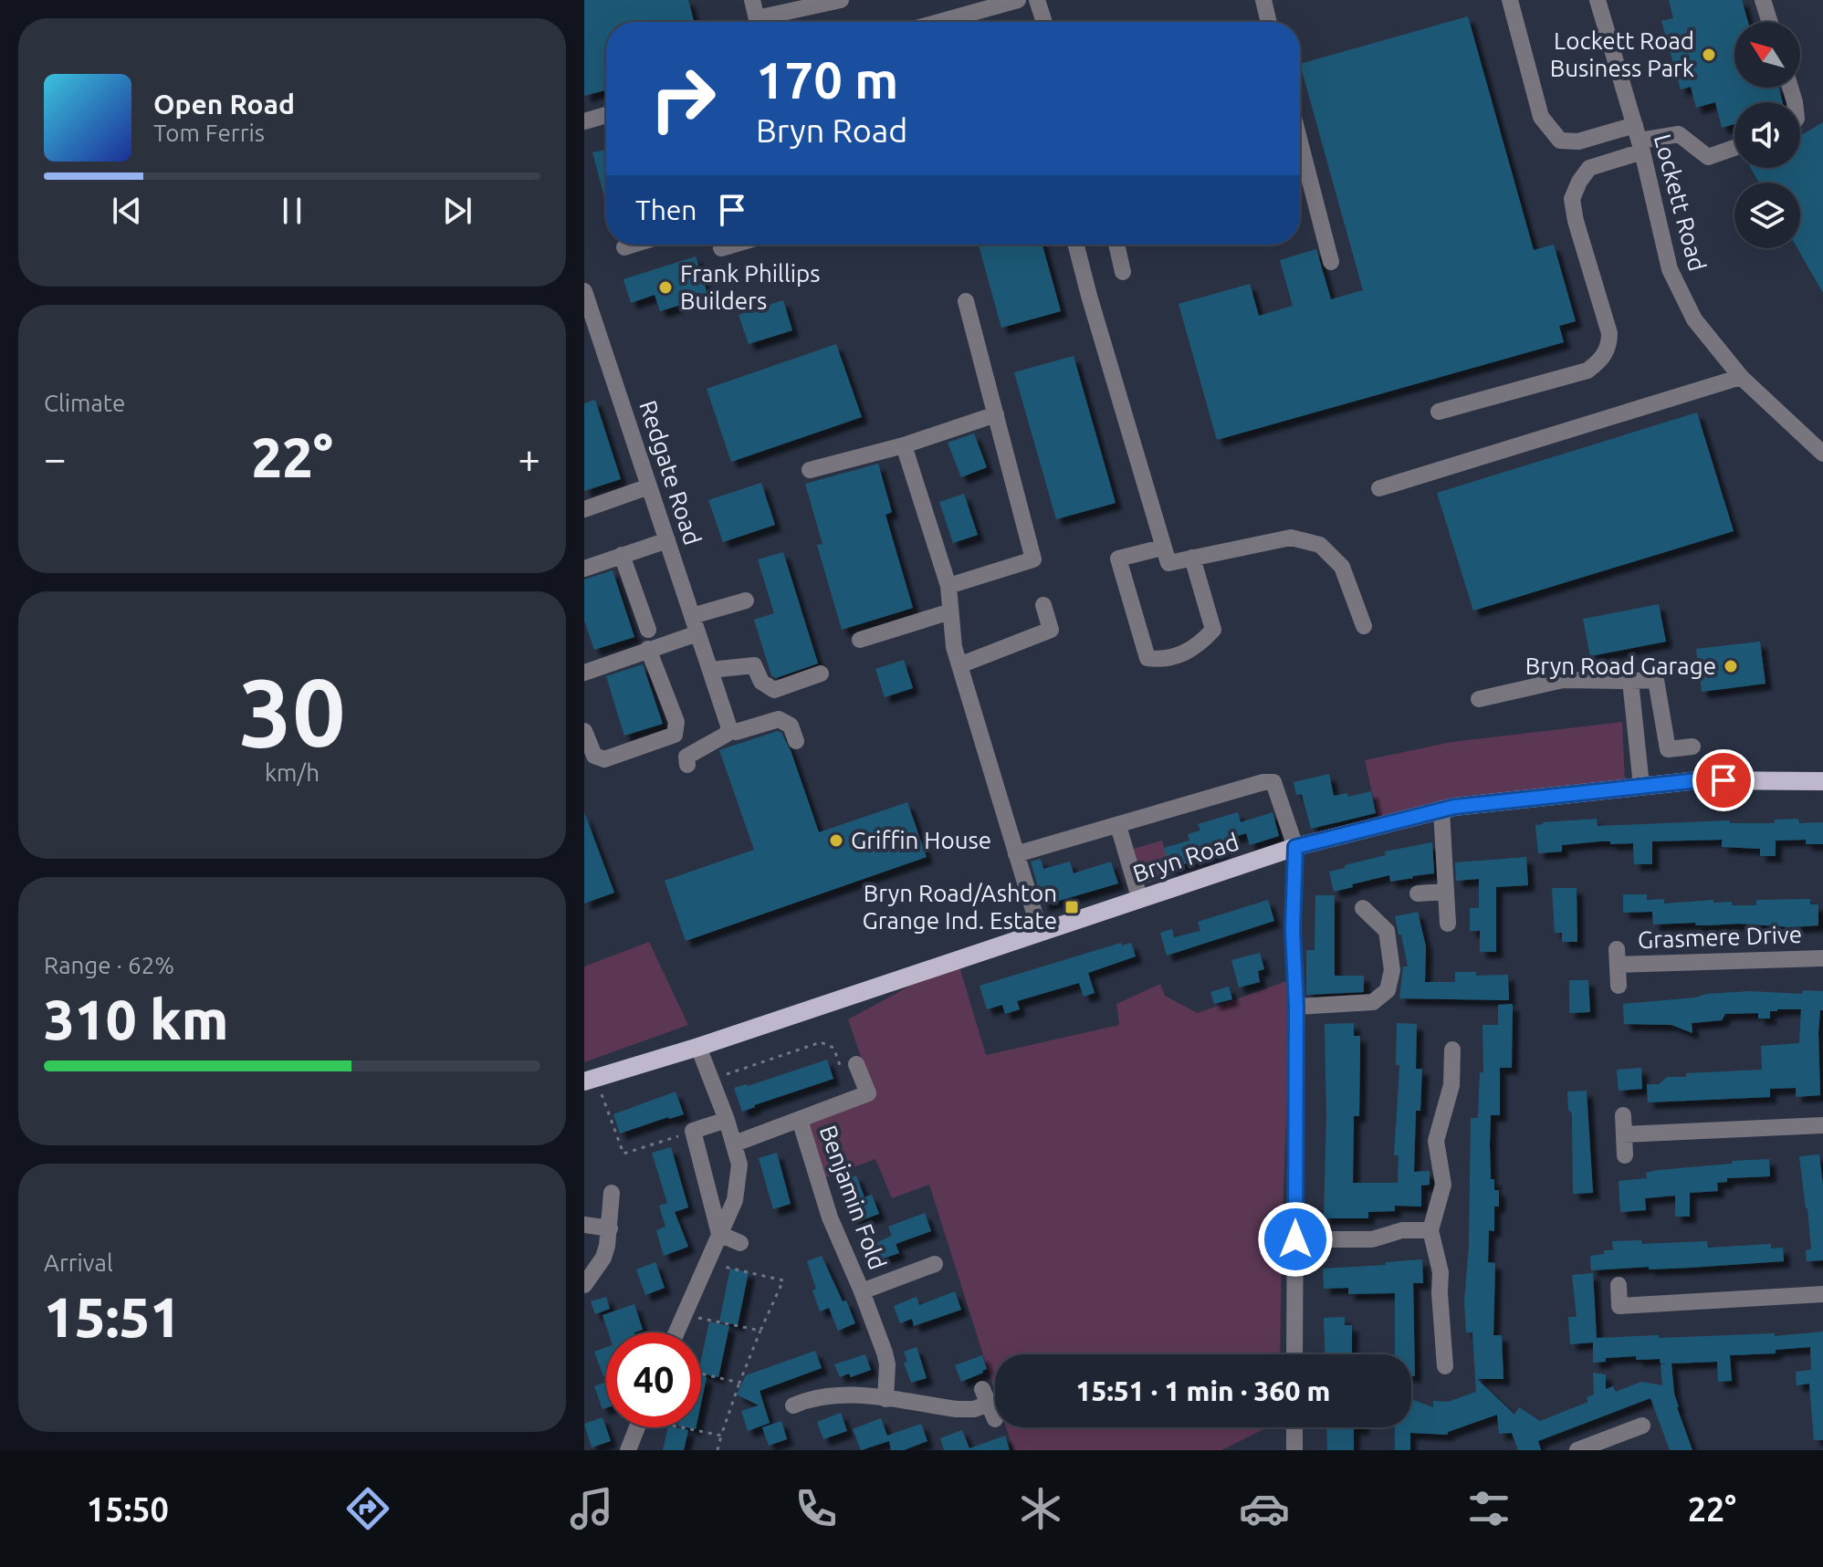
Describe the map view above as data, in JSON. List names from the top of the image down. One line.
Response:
{"streets":{"main road":["Bryn Road"],"street":["Lockett Road","Redgate Road","Grasmere Drive","Benjamin Fold"]},"places":{"other":["Lockett Road Business Park","Frank Phillips Builders","Bryn Road Garage","Griffin House"],"transit":["Bryn Road/Ashton Grange Ind. Estate"]},"north":"top left","page":{"turn":["170 m","Bryn Road"],"song":["Open Road","Tom Ferris"],"then":"Then","tile":["Climate",["30","km/h"],["Range · 62%","310 km"],["Arrival","15:51"]],"heat":["−","22°","+"],"limit":"40","trip":"15:51 · 1 min · 360 m","tabs":["15:50","22°"]}}
